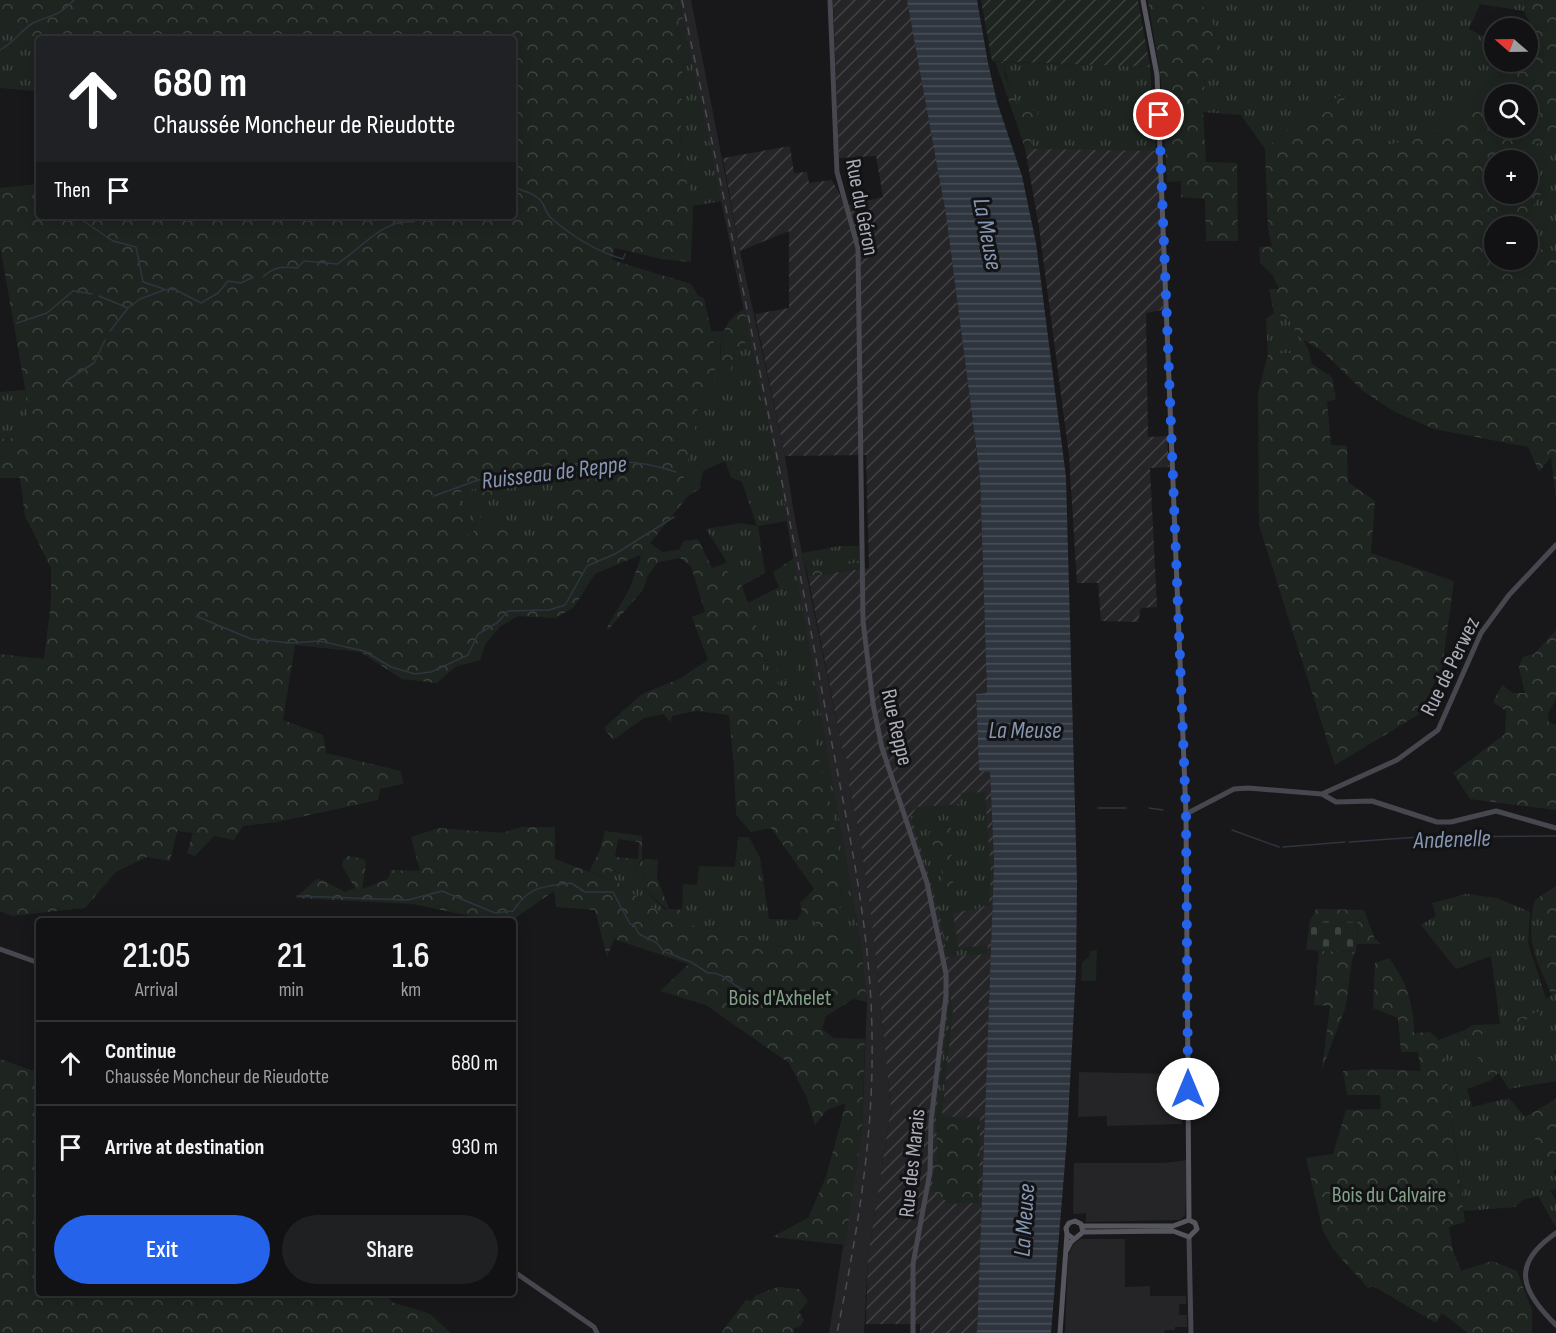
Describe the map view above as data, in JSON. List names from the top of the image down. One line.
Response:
{"streets":{"main road":["Rue du Géron","Rue de Perwez","Rue Reppe","Rue des Marais"]},"crossings":[["Rue du Géron","Rue Reppe"],["Rue Reppe","Rue des Marais"]],"water":["La Meuse","Ruisseau de Reppe","Andenelle"],"parks":["Bois d'Axhelet","Bois du Calvaire"],"north":"left","page":{"map_buttons":["+","−"],"turn":["680 m","Chaussée Moncheur de Rieudotte"],"then":"Then","eta":["21:05","Arrival","21","min","1.6","km"],"list":[{"name":"Continue","note":"Chaussée Moncheur de Rieudotte","value":"680 m"},{"name":"Arrive at destination","value":"930 m"}],"buttons":["Exit","Share"]}}
